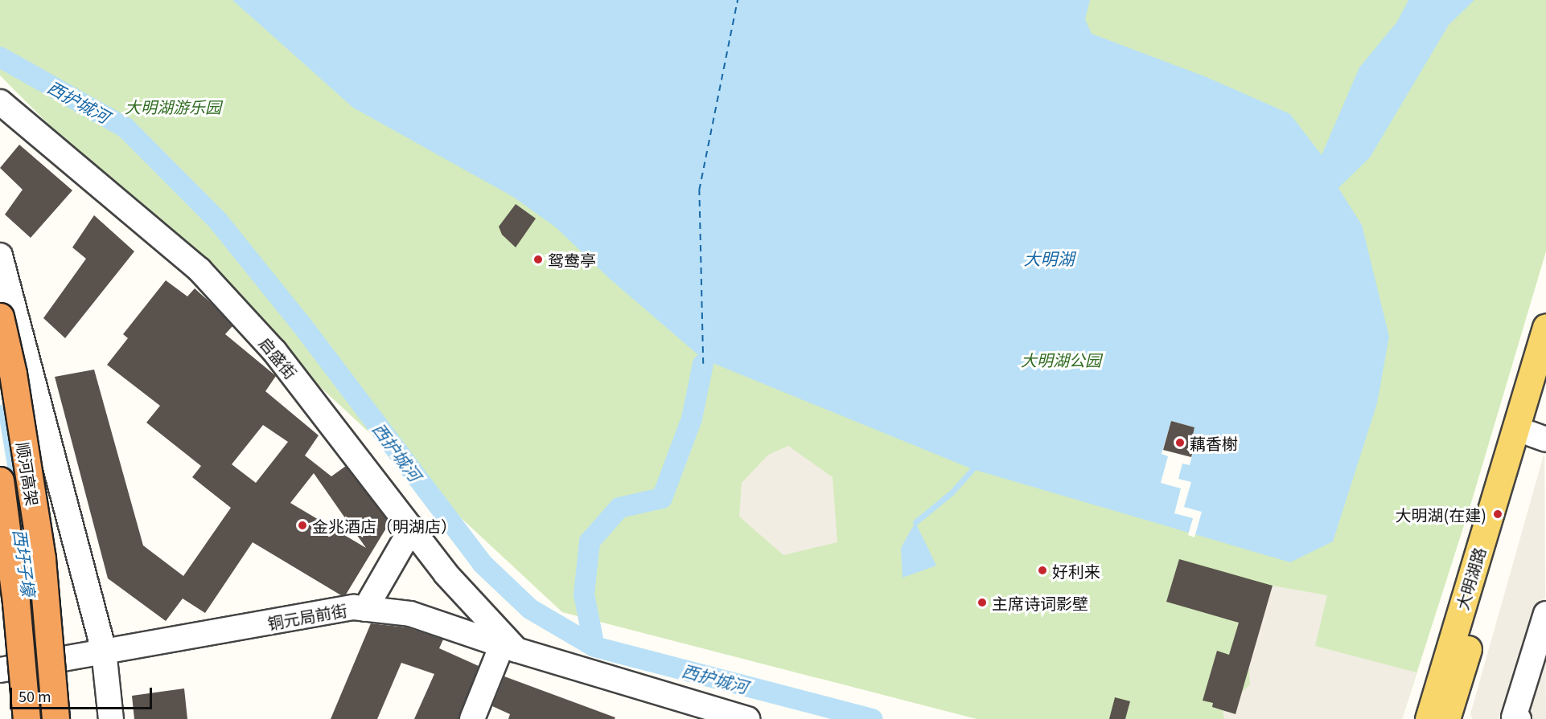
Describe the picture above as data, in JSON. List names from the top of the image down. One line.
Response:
{"streets":{"highway":["顺河高架"],"main road":["大明湖路"],"street":["启盛街","铜元局前街"]},"crossings":[["启盛街","铜元局前街"]],"water":["西护城河","大明湖","西圩子壕"],"parks":["大明湖游乐园","大明湖公园"],"places":["鸳鸯亭","藕香榭","大明湖(在建)","金兆酒店（明湖店）","好利来","主席诗词影壁"],"scale_bar":"50 m"}
